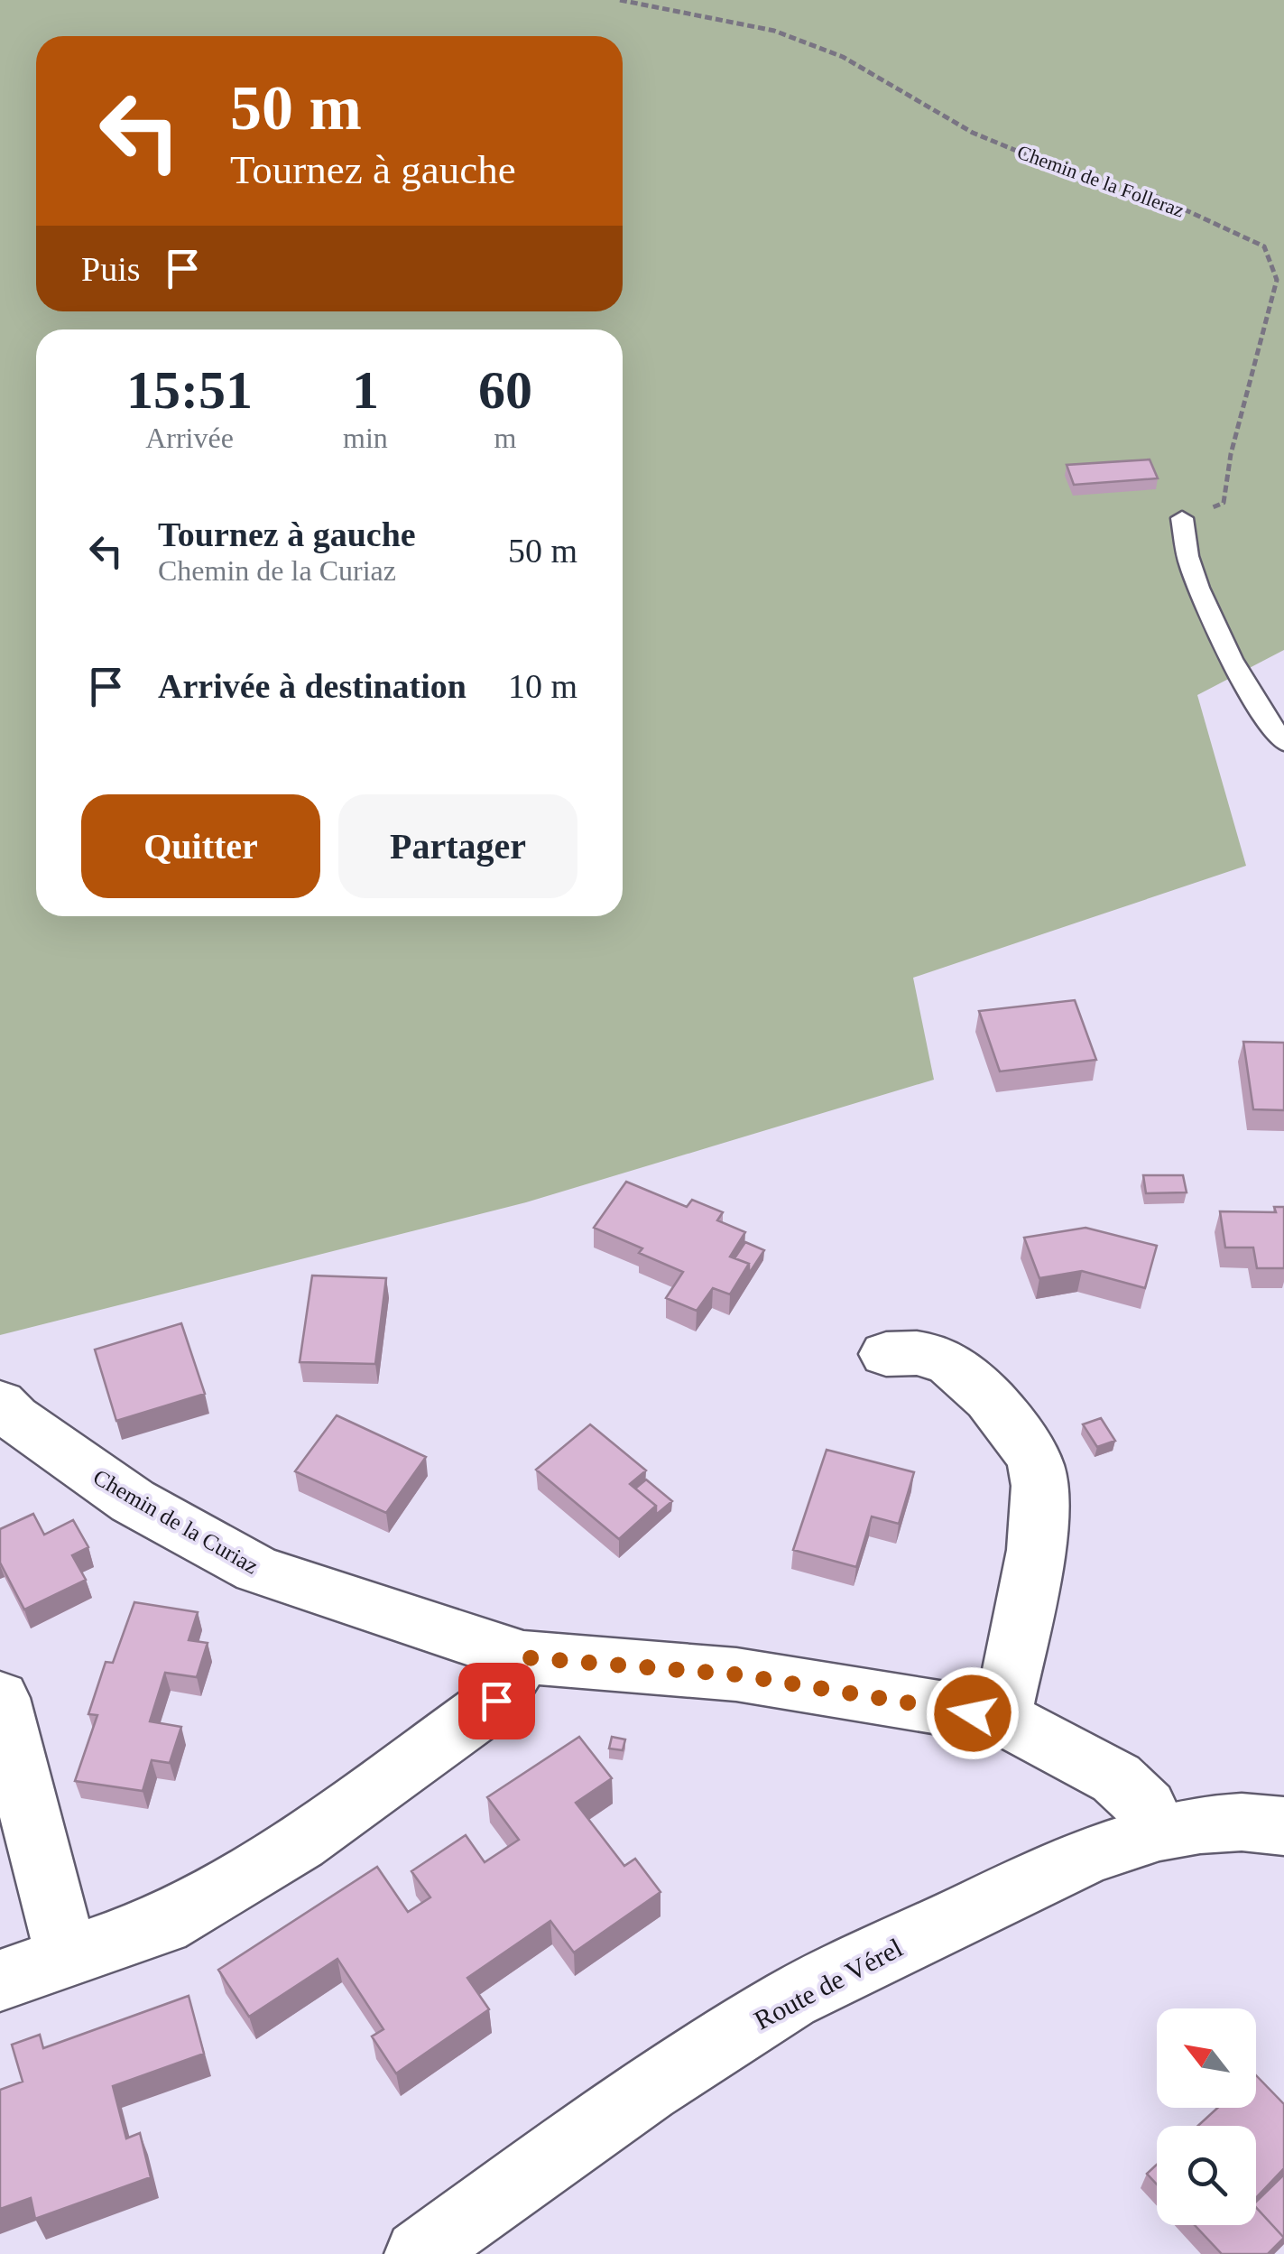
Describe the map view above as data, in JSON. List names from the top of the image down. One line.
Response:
{"streets":{"street":["Chemin de la Curiaz","Route de Vérel"],"path":["Chemin de la Folleraz"]},"crossings":[["Chemin de la Curiaz","Route de Vérel"]],"north":"top left","page":{"turn":["50 m","Tournez à gauche"],"then":"Puis","eta":["15:51","Arrivée","1","min","60","m"],"list":[{"name":"Tournez à gauche","note":"Chemin de la Curiaz","value":"50 m"},{"name":"Arrivée à destination","value":"10 m"}],"buttons":["Quitter","Partager"]}}
